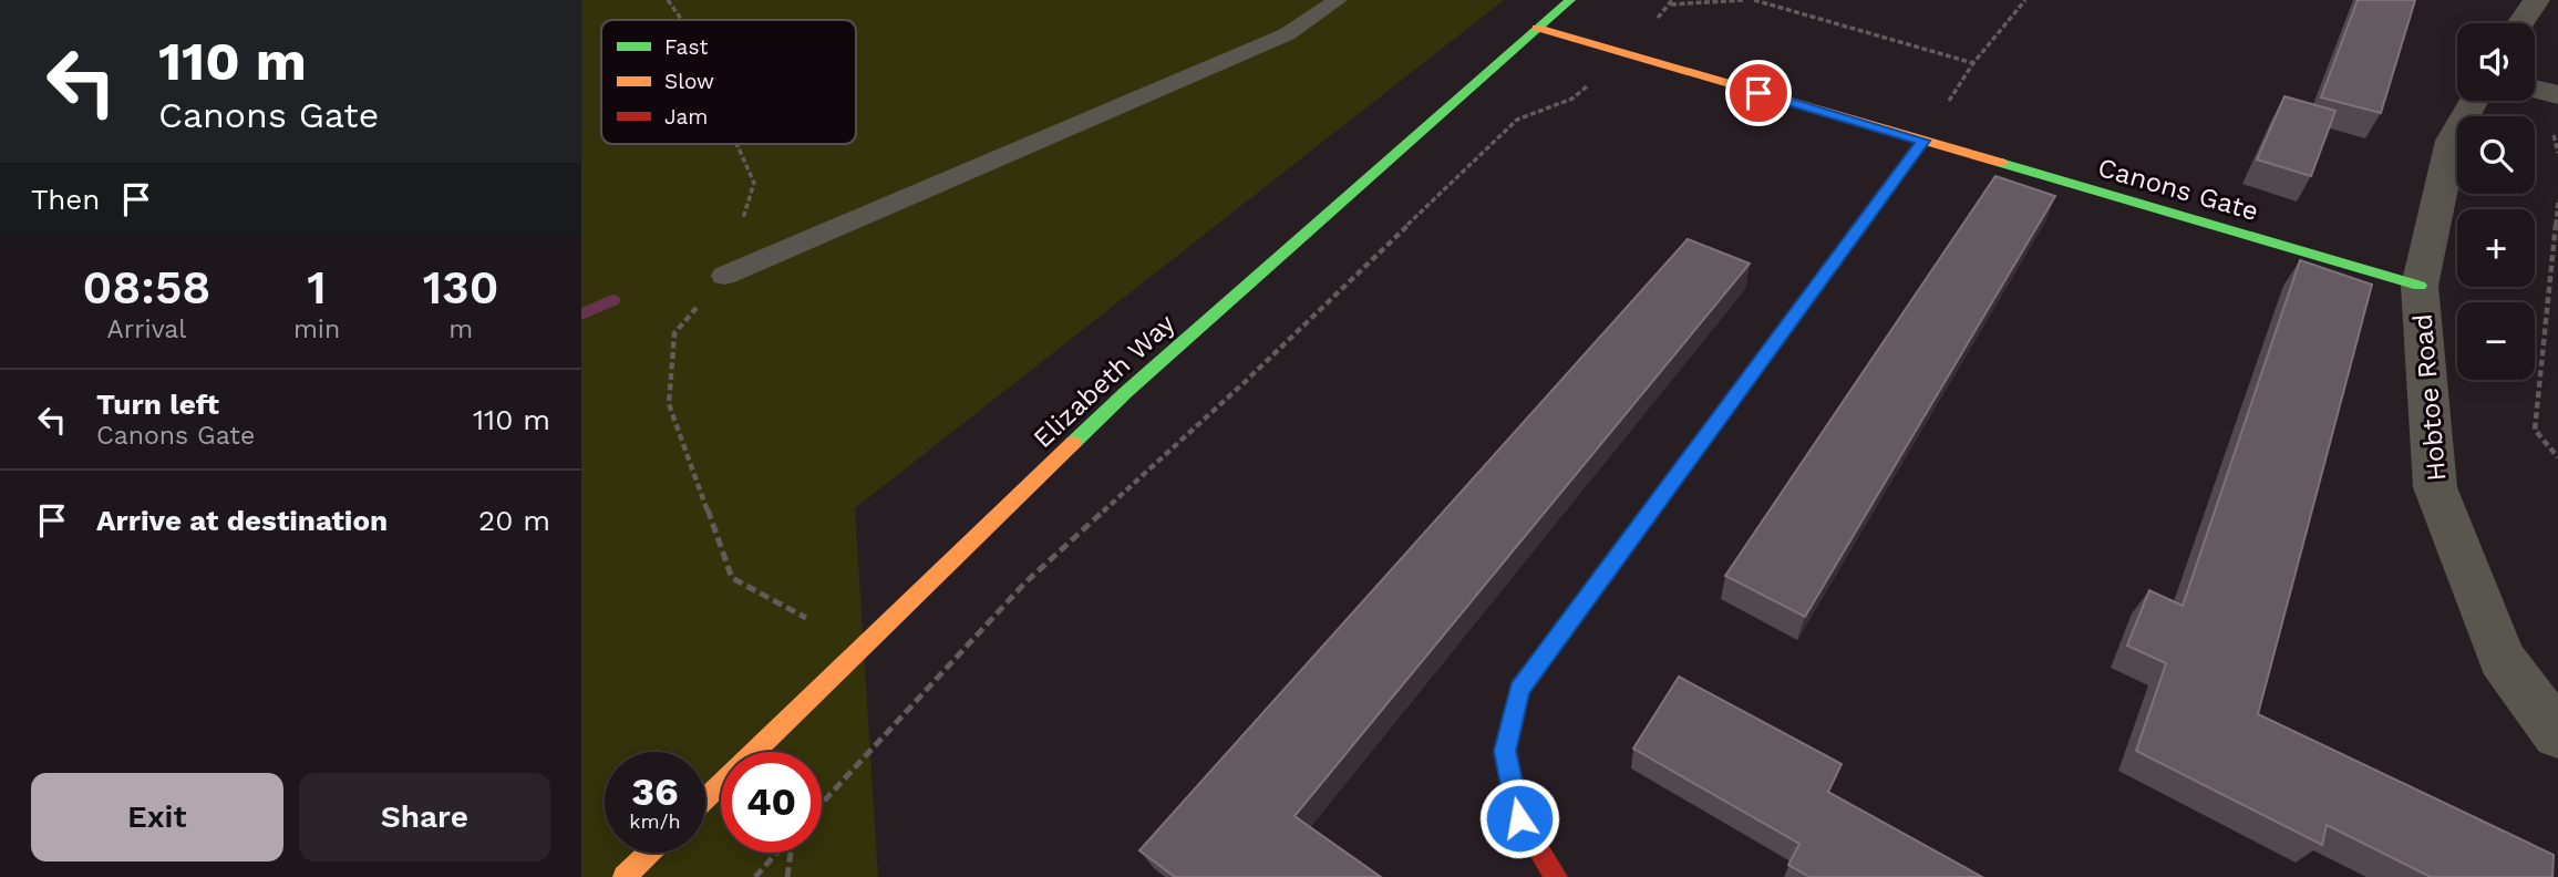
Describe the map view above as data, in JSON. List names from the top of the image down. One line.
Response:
{"streets":{"street":["Canons Gate","Elizabeth Way","Hobtoe Road"]},"crossings":[["Canons Gate","Elizabeth Way"],["Canons Gate","Hobtoe Road"]],"legend":["Fast","Slow","Jam"],"page":{"turn":["110 m","Canons Gate"],"map_buttons":["+","−"],"then":"Then","eta":["08:58","Arrival","1","min","130","m"],"list":[{"name":"Turn left","note":"Canons Gate","value":"110 m"},{"name":"Arrive at destination","value":"20 m"}],"speed":"36 km/h","limit":"40","buttons":["Exit","Share"]}}
